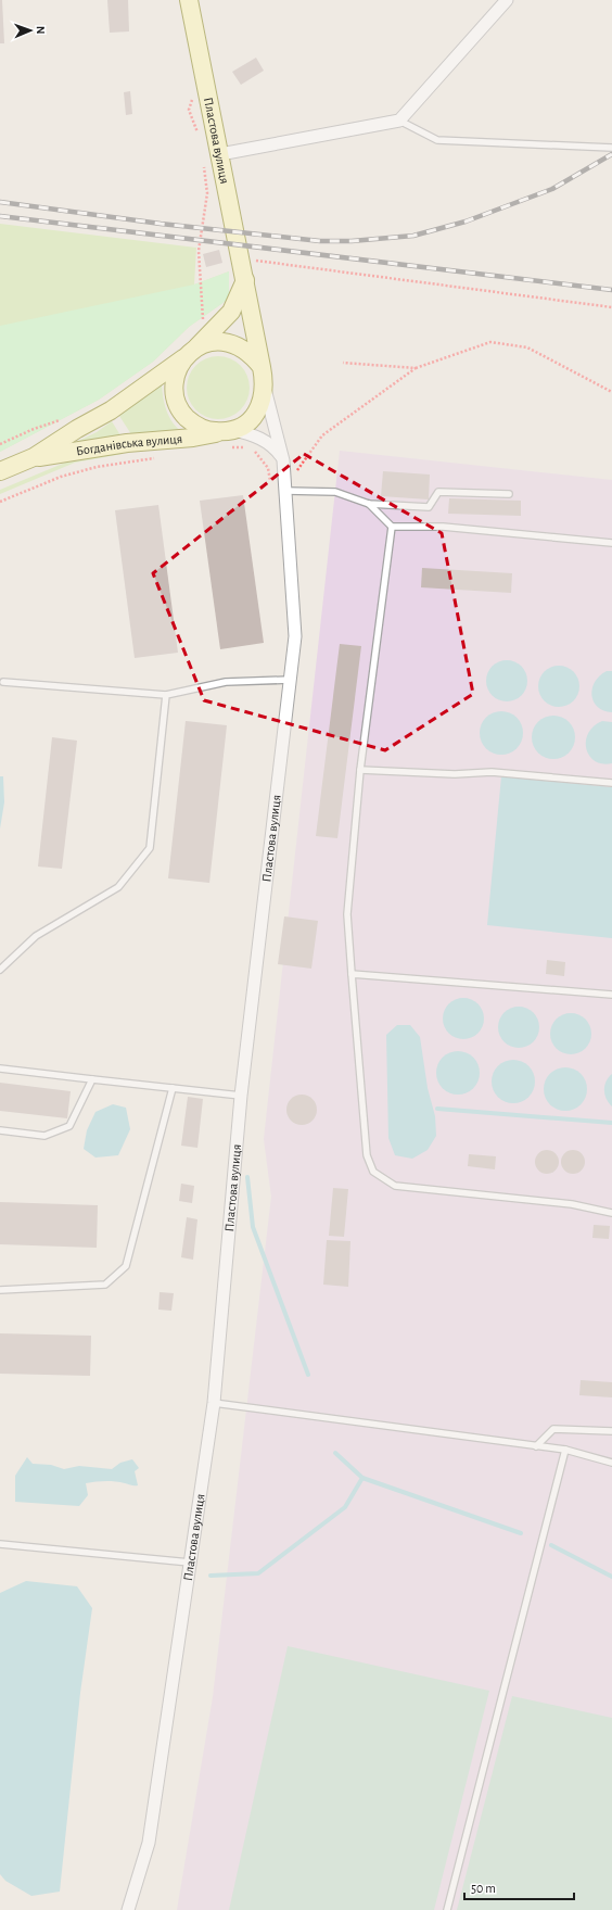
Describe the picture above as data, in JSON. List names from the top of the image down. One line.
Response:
{"streets":{"main road":["Пластова вулиця","Богданівська вулиця"]},"crossings":[["Пластова вулиця","Богданівська вулиця"]],"scale_bar":"50 m","north":"right"}
